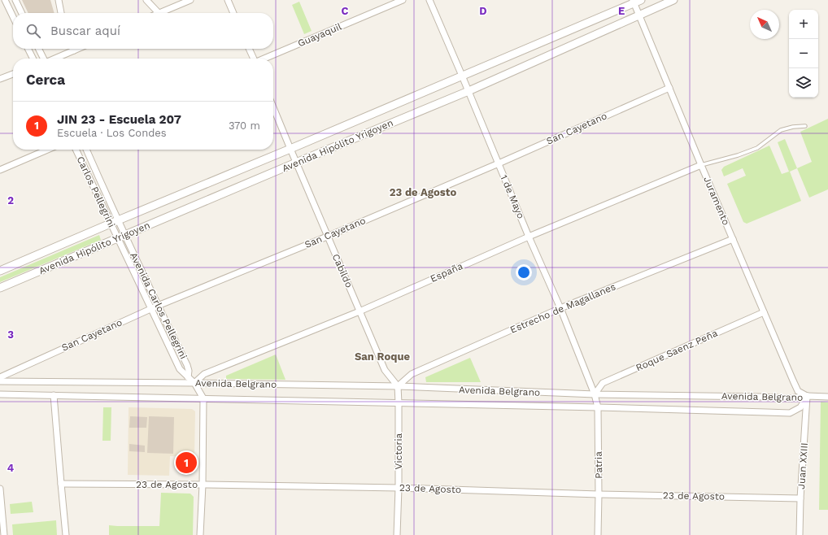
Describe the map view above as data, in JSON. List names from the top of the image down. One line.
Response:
{"streets":{"street":["Guayaquil","San Cayetano","Avenida Hipólito Yrigoyen","Carlos Pellegrini","1 de Mayo","Juramento","Cabildo","España","Avenida Carlos Pellegrini","Estrecho de Magallanes","Roque Saenz Peña","Avenida Belgrano","Victoria","Patria","Juan XXIII","23 de Agosto"]},"crossings":[["San Cayetano","1 de Mayo"],["San Cayetano","Juramento"],["San Cayetano","Cabildo"],["San Cayetano","Avenida Carlos Pellegrini"],["Avenida Hipólito Yrigoyen","Carlos Pellegrini"],["Avenida Hipólito Yrigoyen","1 de Mayo"],["Avenida Hipólito Yrigoyen","Juramento"],["Avenida Hipólito Yrigoyen","Cabildo"],["Avenida Hipólito Yrigoyen","Avenida Carlos Pellegrini"],["Carlos Pellegrini","Avenida Carlos Pellegrini"],["1 de Mayo","España"],["1 de Mayo","Estrecho de Magallanes"],["1 de Mayo","Roque Saenz Peña"],["1 de Mayo","Avenida Belgrano"],["1 de Mayo","Patria"],["Juramento","España"],["Juramento","Estrecho de Magallanes"],["Juramento","Roque Saenz Peña"],["Juramento","Avenida Belgrano"],["Juramento","Juan XXIII"],["Cabildo","España"],["Cabildo","Estrecho de Magallanes"],["Cabildo","Avenida Belgrano"],["Cabildo","Victoria"],["España","Avenida Carlos Pellegrini"],["España","Avenida Belgrano"],["Avenida Carlos Pellegrini","Avenida Belgrano"],["Estrecho de Magallanes","Avenida Belgrano"],["Estrecho de Magallanes","Victoria"],["Roque Saenz Peña","Avenida Belgrano"],["Roque Saenz Peña","Patria"],["Avenida Belgrano","Victoria"],["Avenida Belgrano","Patria"],["Avenida Belgrano","Juan XXIII"],["Victoria","23 de Agosto"],["Patria","23 de Agosto"],["Juan XXIII","23 de Agosto"]],"districts":["23 de Agosto","San Roque"],"north":"top left","page":{"map_buttons":["+","−"],"search":"Buscar aquí","heading":"Cerca","list":[{"mark":"1","name":"JIN 23 - Escuela 207","note":"Escuela · Los Condes","value":"370 m"}],"pins":"1"},"grid":{"columns":["C","D","E"],"rows":["2","3","4"]}}
